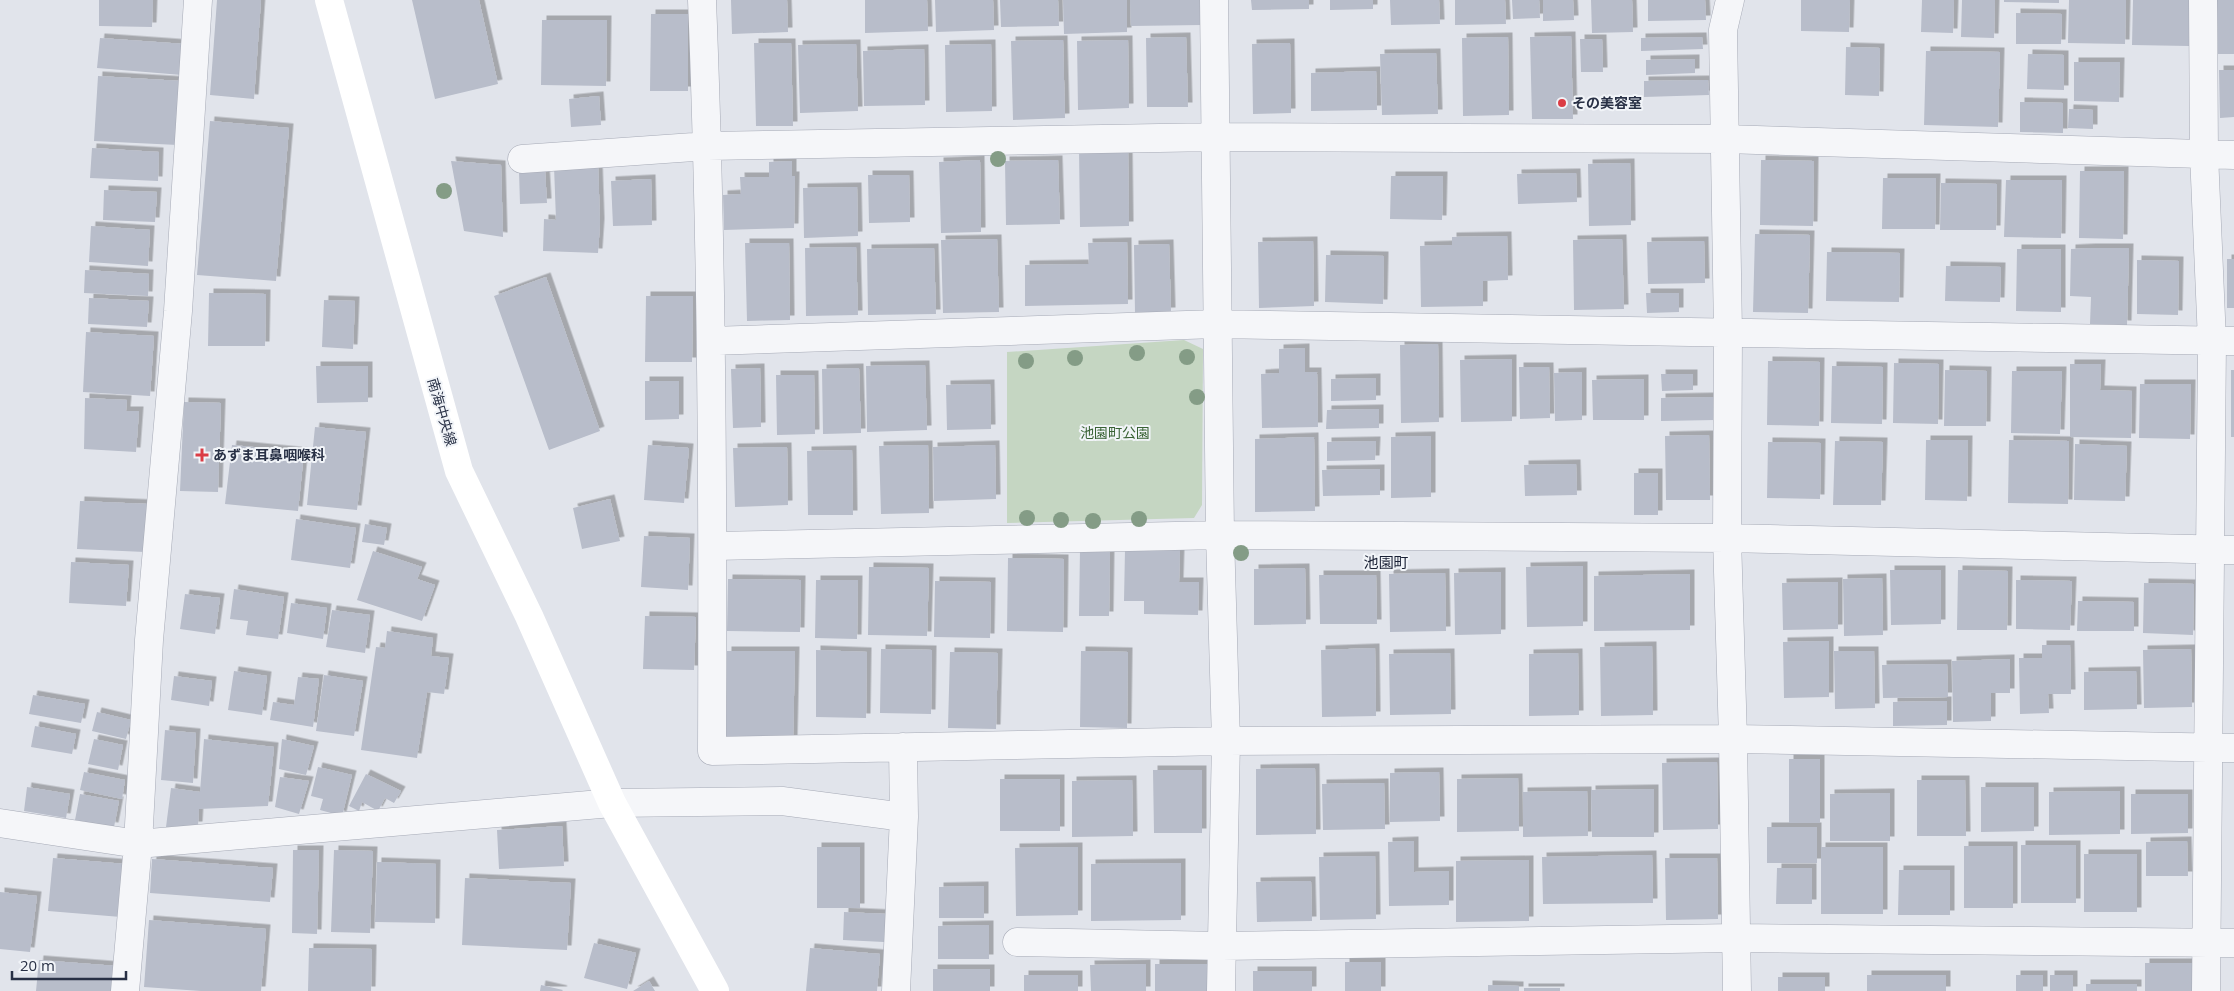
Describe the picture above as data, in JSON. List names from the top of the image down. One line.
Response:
{"streets":{"street":["南海中央線"]},"districts":["池園町"],"parks":["池園町公園"],"places":{"other":["その美容室"],"health":["あずま耳鼻咽喉科"]},"scale_bar":"20 m"}
